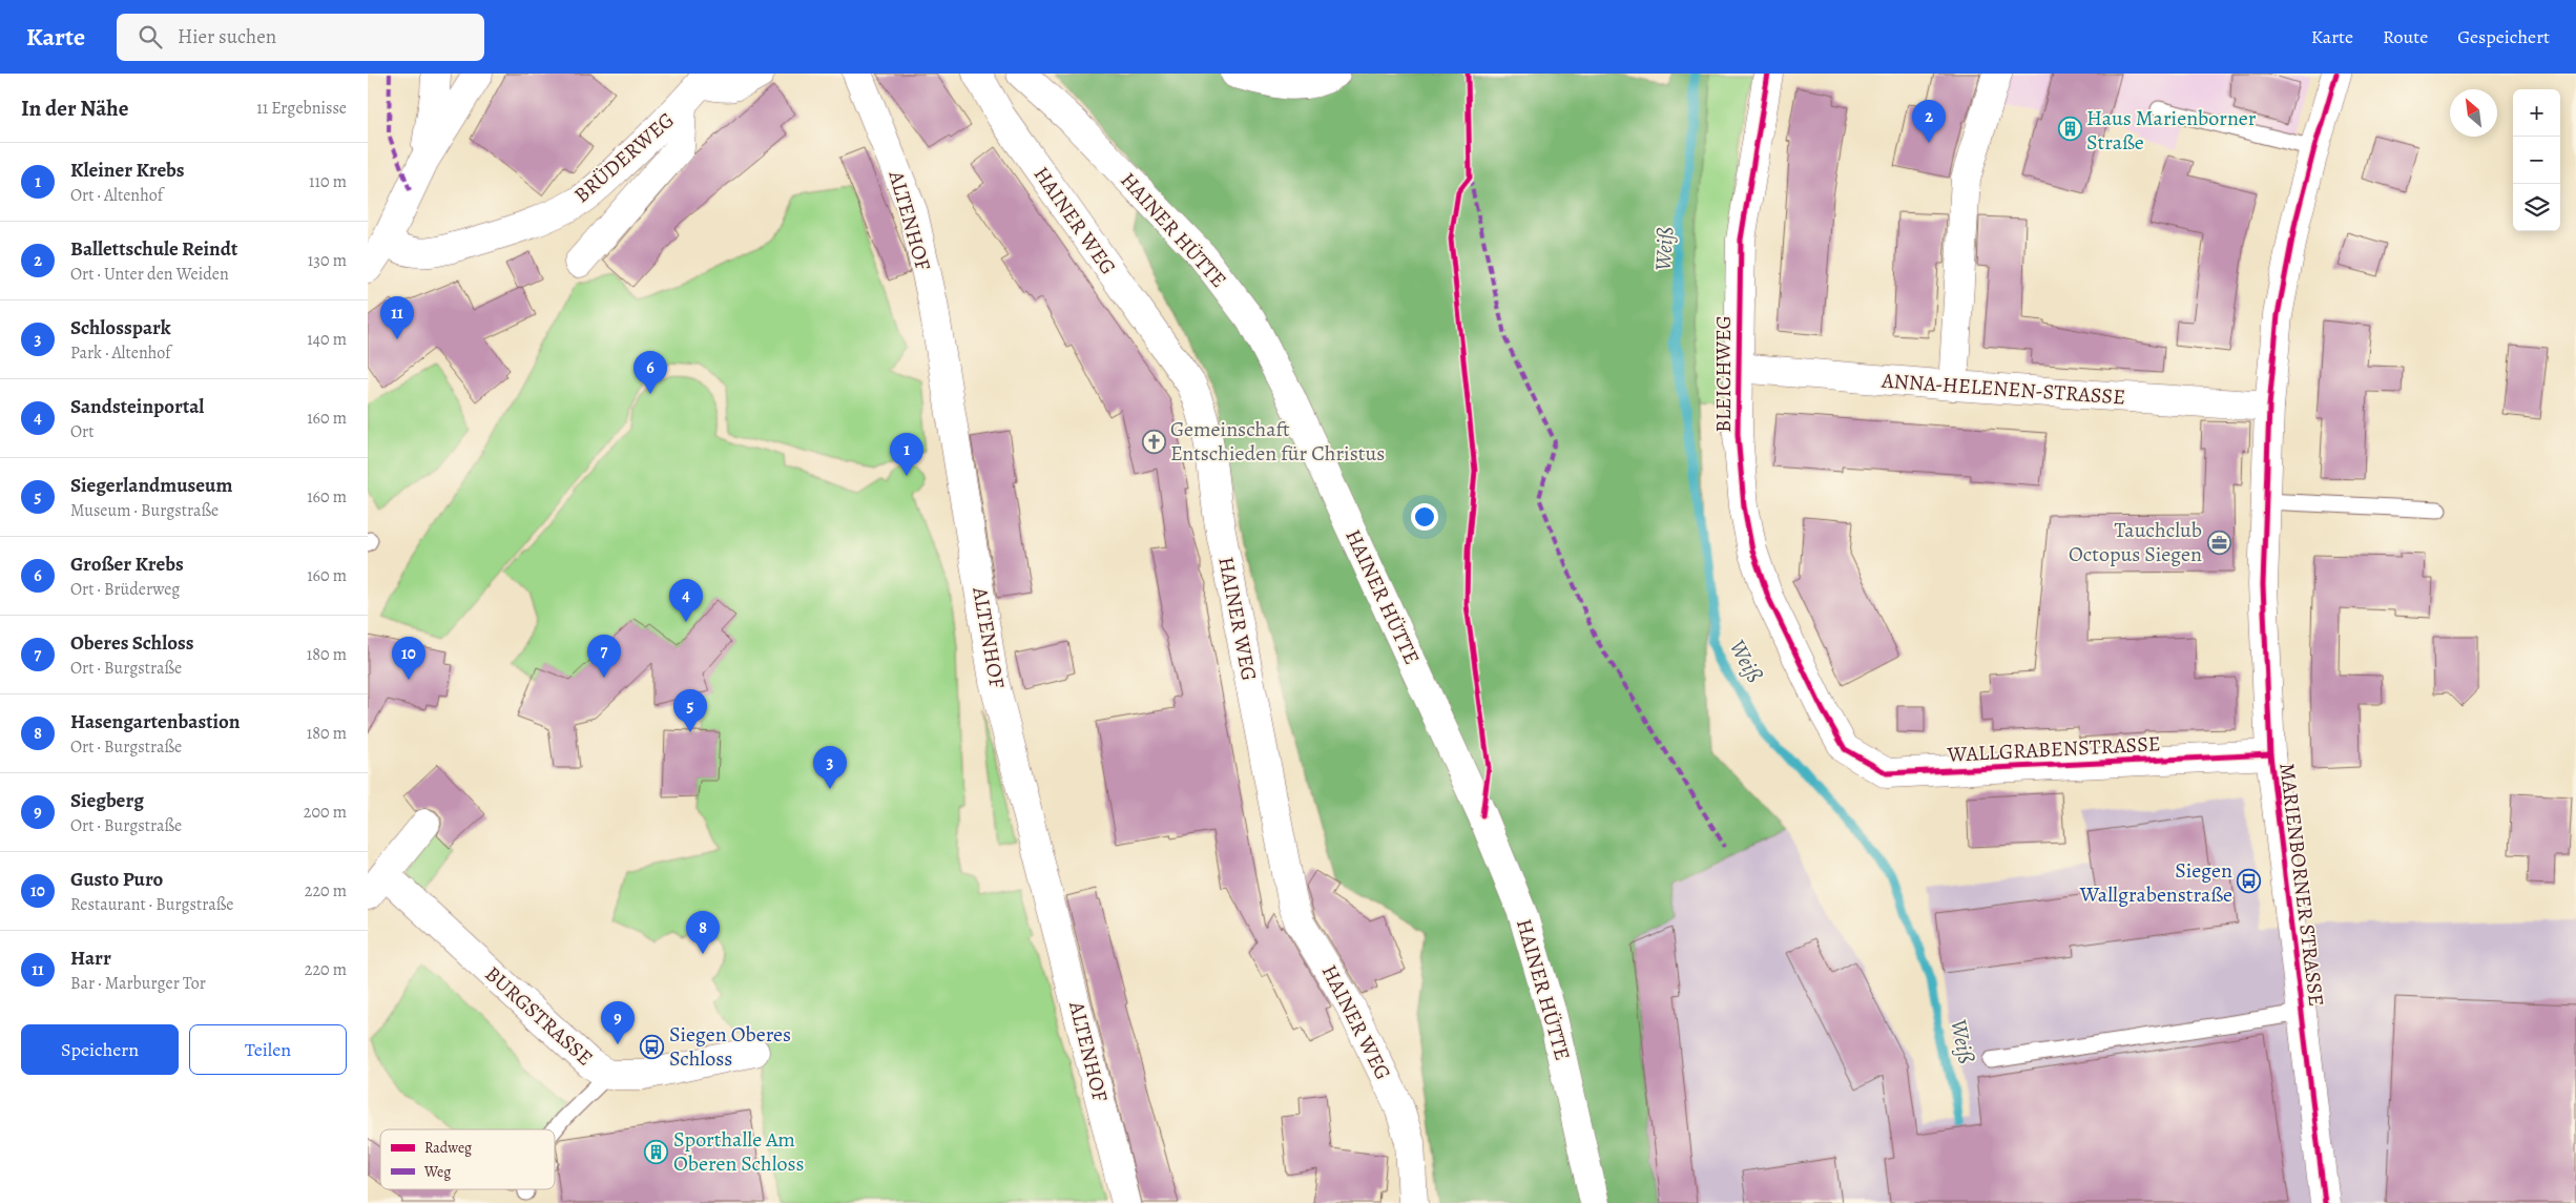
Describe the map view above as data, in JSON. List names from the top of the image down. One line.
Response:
{"streets":{"street":["BRÜDERWEG","ALTENHOF","HAINER WEG","HAINER HÜTTE","BLEICHWEG","ANNA-HELENEN-STRASSE","WALLGRABENSTRASSE","MARIENBORNER STRASSE","BURGSTRASSE"]},"crossings":[["BLEICHWEG","ANNA-HELENEN-STRASSE"],["BLEICHWEG","WALLGRABENSTRASSE"],["ANNA-HELENEN-STRASSE","MARIENBORNER STRASSE"],["WALLGRABENSTRASSE","MARIENBORNER STRASSE"]],"water":["Weiß"],"places":{"building":["Haus Marienborner Straße","Sporthalle Am Oberen Schloss"],"church":["Gemeinschaft Entschieden für Christus"],"office":["Tauchclub Octopus Siegen"],"bus stop":["Siegen Wallgrabenstraße","Siegen Oberes Schloss"]},"legend":["Radweg","Weg"],"north":"top left","page":{"header":"Karte","search":"Hier suchen","nav":["Karte","Route","Gespeichert"],"heading":["In der Nähe","11 Ergebnisse"],"map_buttons":["+","−"],"pins":["2","11","6","1","4","7","10","5","3","8","9"],"list":[{"mark":"1","name":"Kleiner Krebs","note":"Ort · Altenhof","value":"110 m"},{"mark":"2","name":"Ballettschule Reindt","note":"Ort · Unter den Weiden","value":"130 m"},{"mark":"3","name":"Schlosspark","note":"Park · Altenhof","value":"140 m"},{"mark":"4","name":"Sandsteinportal","note":"Ort","value":"160 m"},{"mark":"5","name":"Siegerlandmuseum","note":"Museum · Burgstraße","value":"160 m"},{"mark":"6","name":"Großer Krebs","note":"Ort · Brüderweg","value":"160 m"},{"mark":"7","name":"Oberes Schloss","note":"Ort · Burgstraße","value":"180 m"},{"mark":"8","name":"Hasengartenbastion","note":"Ort · Burgstraße","value":"180 m"},{"mark":"9","name":"Siegberg","note":"Ort · Burgstraße","value":"200 m"},{"mark":"10","name":"Gusto Puro","note":"Restaurant · Burgstraße","value":"220 m"},{"mark":"11","name":"Harr","note":"Bar · Marburger Tor","value":"220 m"}],"buttons":["Speichern","Teilen"]}}
